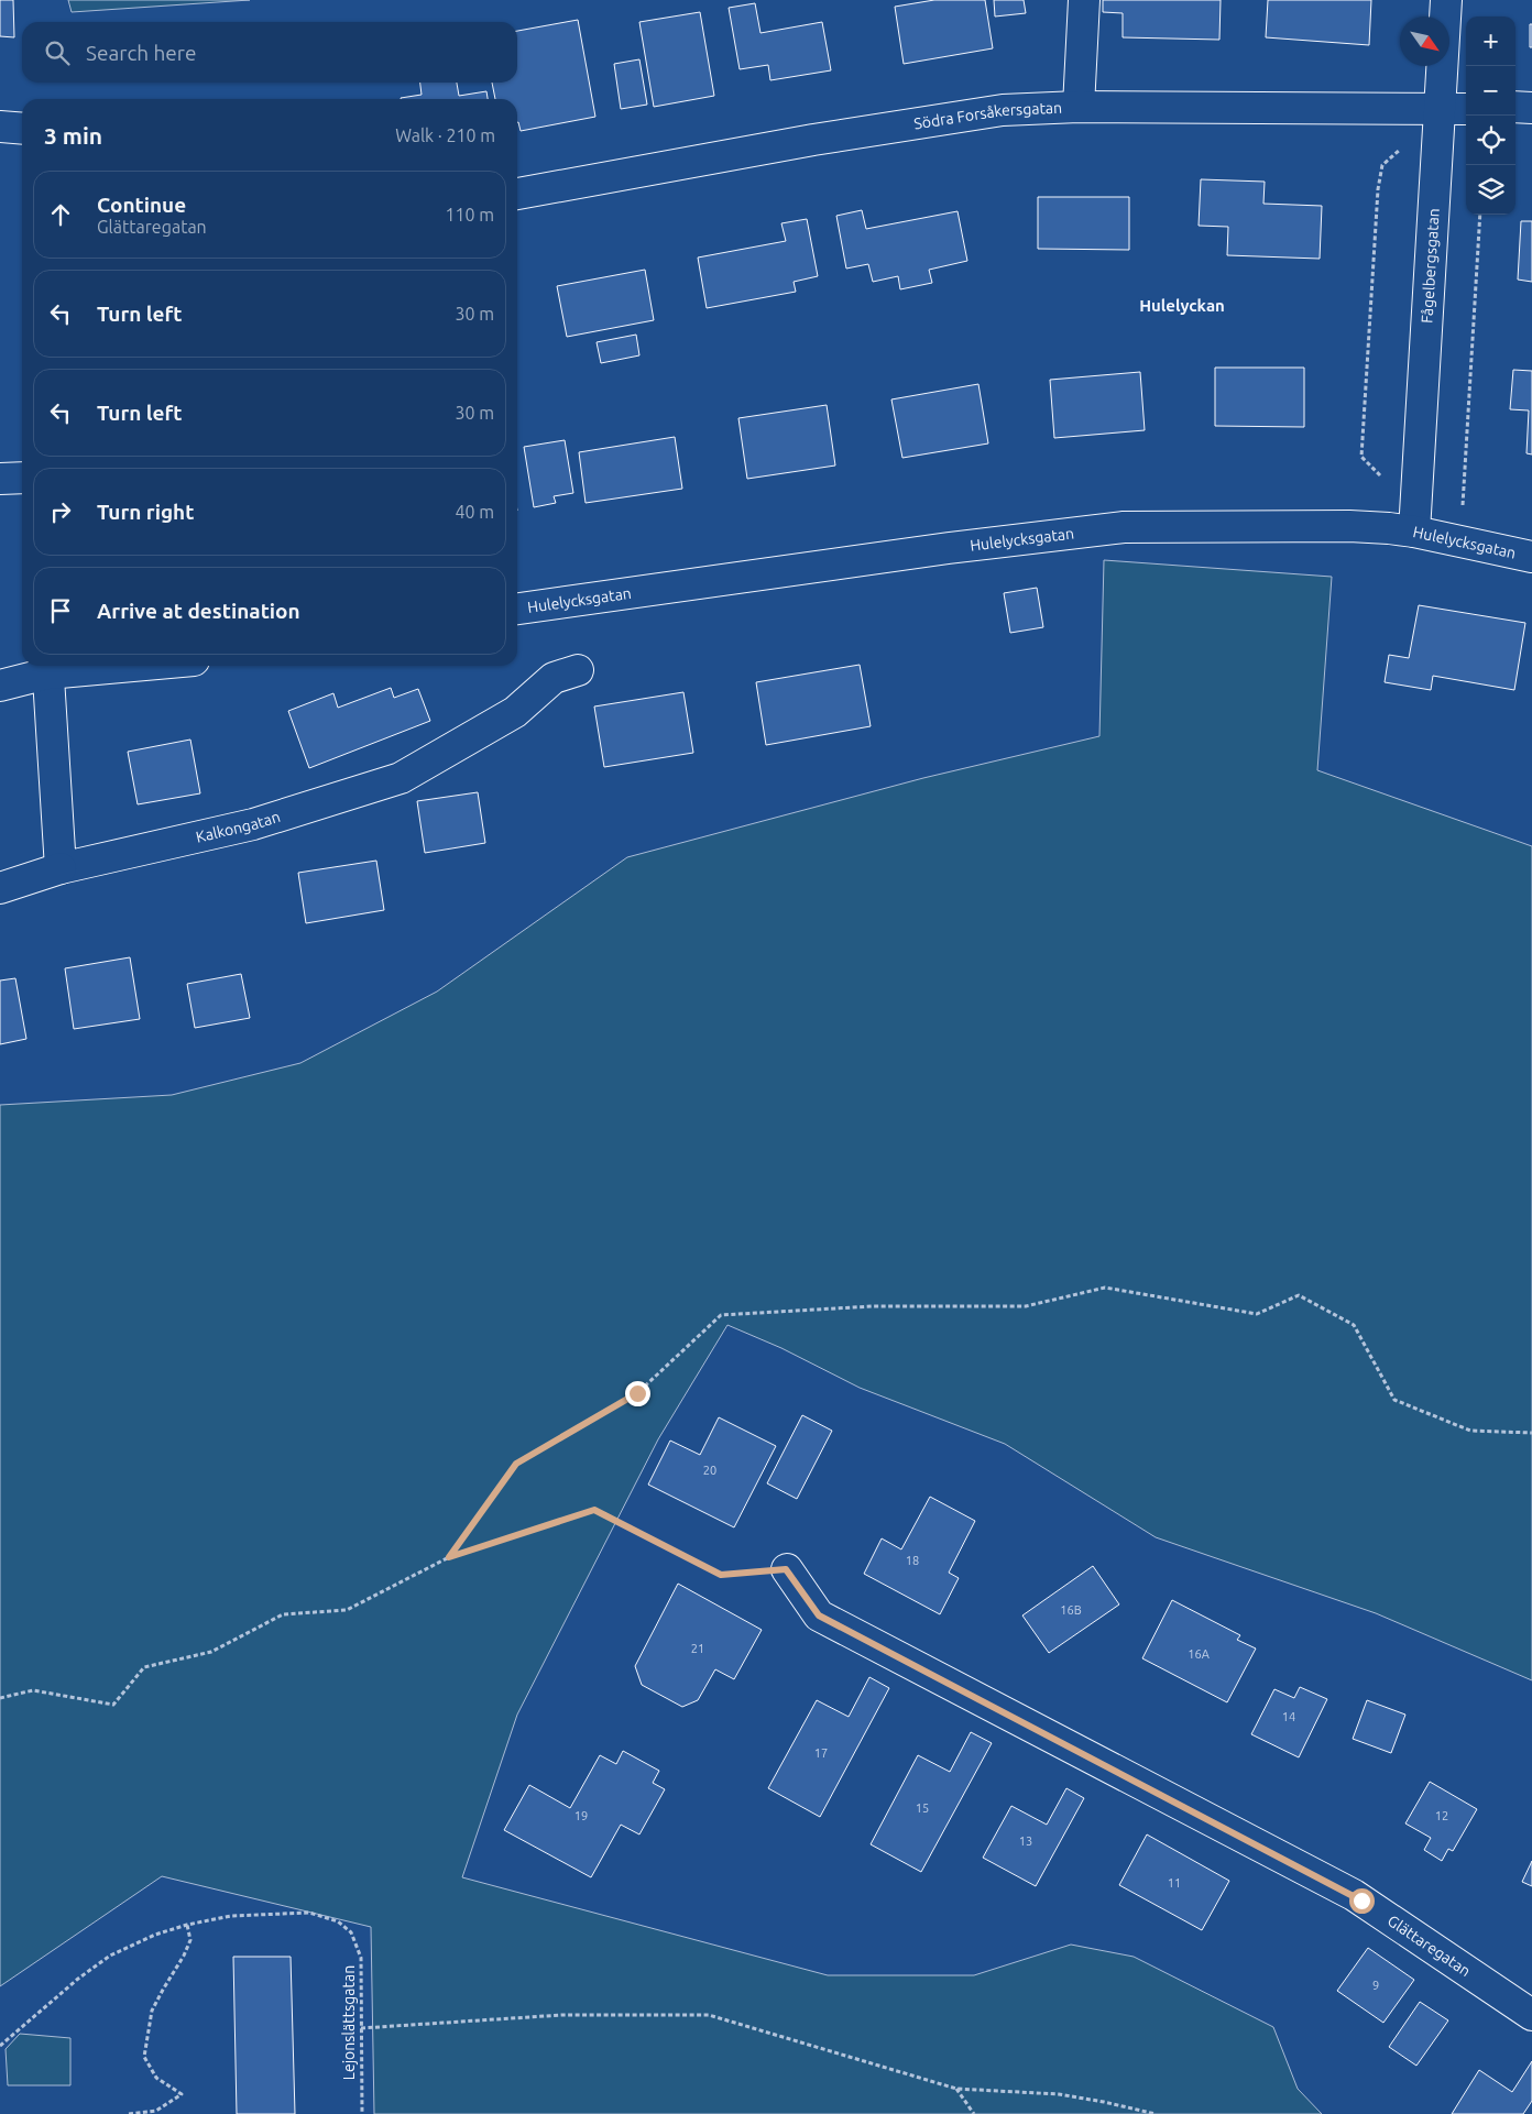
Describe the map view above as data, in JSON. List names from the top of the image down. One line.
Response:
{"streets":{"street":["Södra Forsåkersgatan","Fågelbergsgatan","Hulelycksgatan","Kalkongatan","Glättaregatan"],"path":["Lejonslättsgatan"]},"crossings":[["Södra Forsåkersgatan","Fågelbergsgatan"],["Fågelbergsgatan","Hulelycksgatan"]],"districts":["Hulelyckan"],"house_numbers":["20","18","16B","21","16A","14","17","15","19","12","13","11","9"],"north":"bottom right","page":{"map_buttons":["+","−"],"search":"Search here","heading":["3 min","Walk · 210 m"],"list":[["Continue","Glättaregatan","110 m"],["Turn left","30 m"],["Turn left","30 m"],["Turn right","40 m"],"Arrive at destination"]}}
